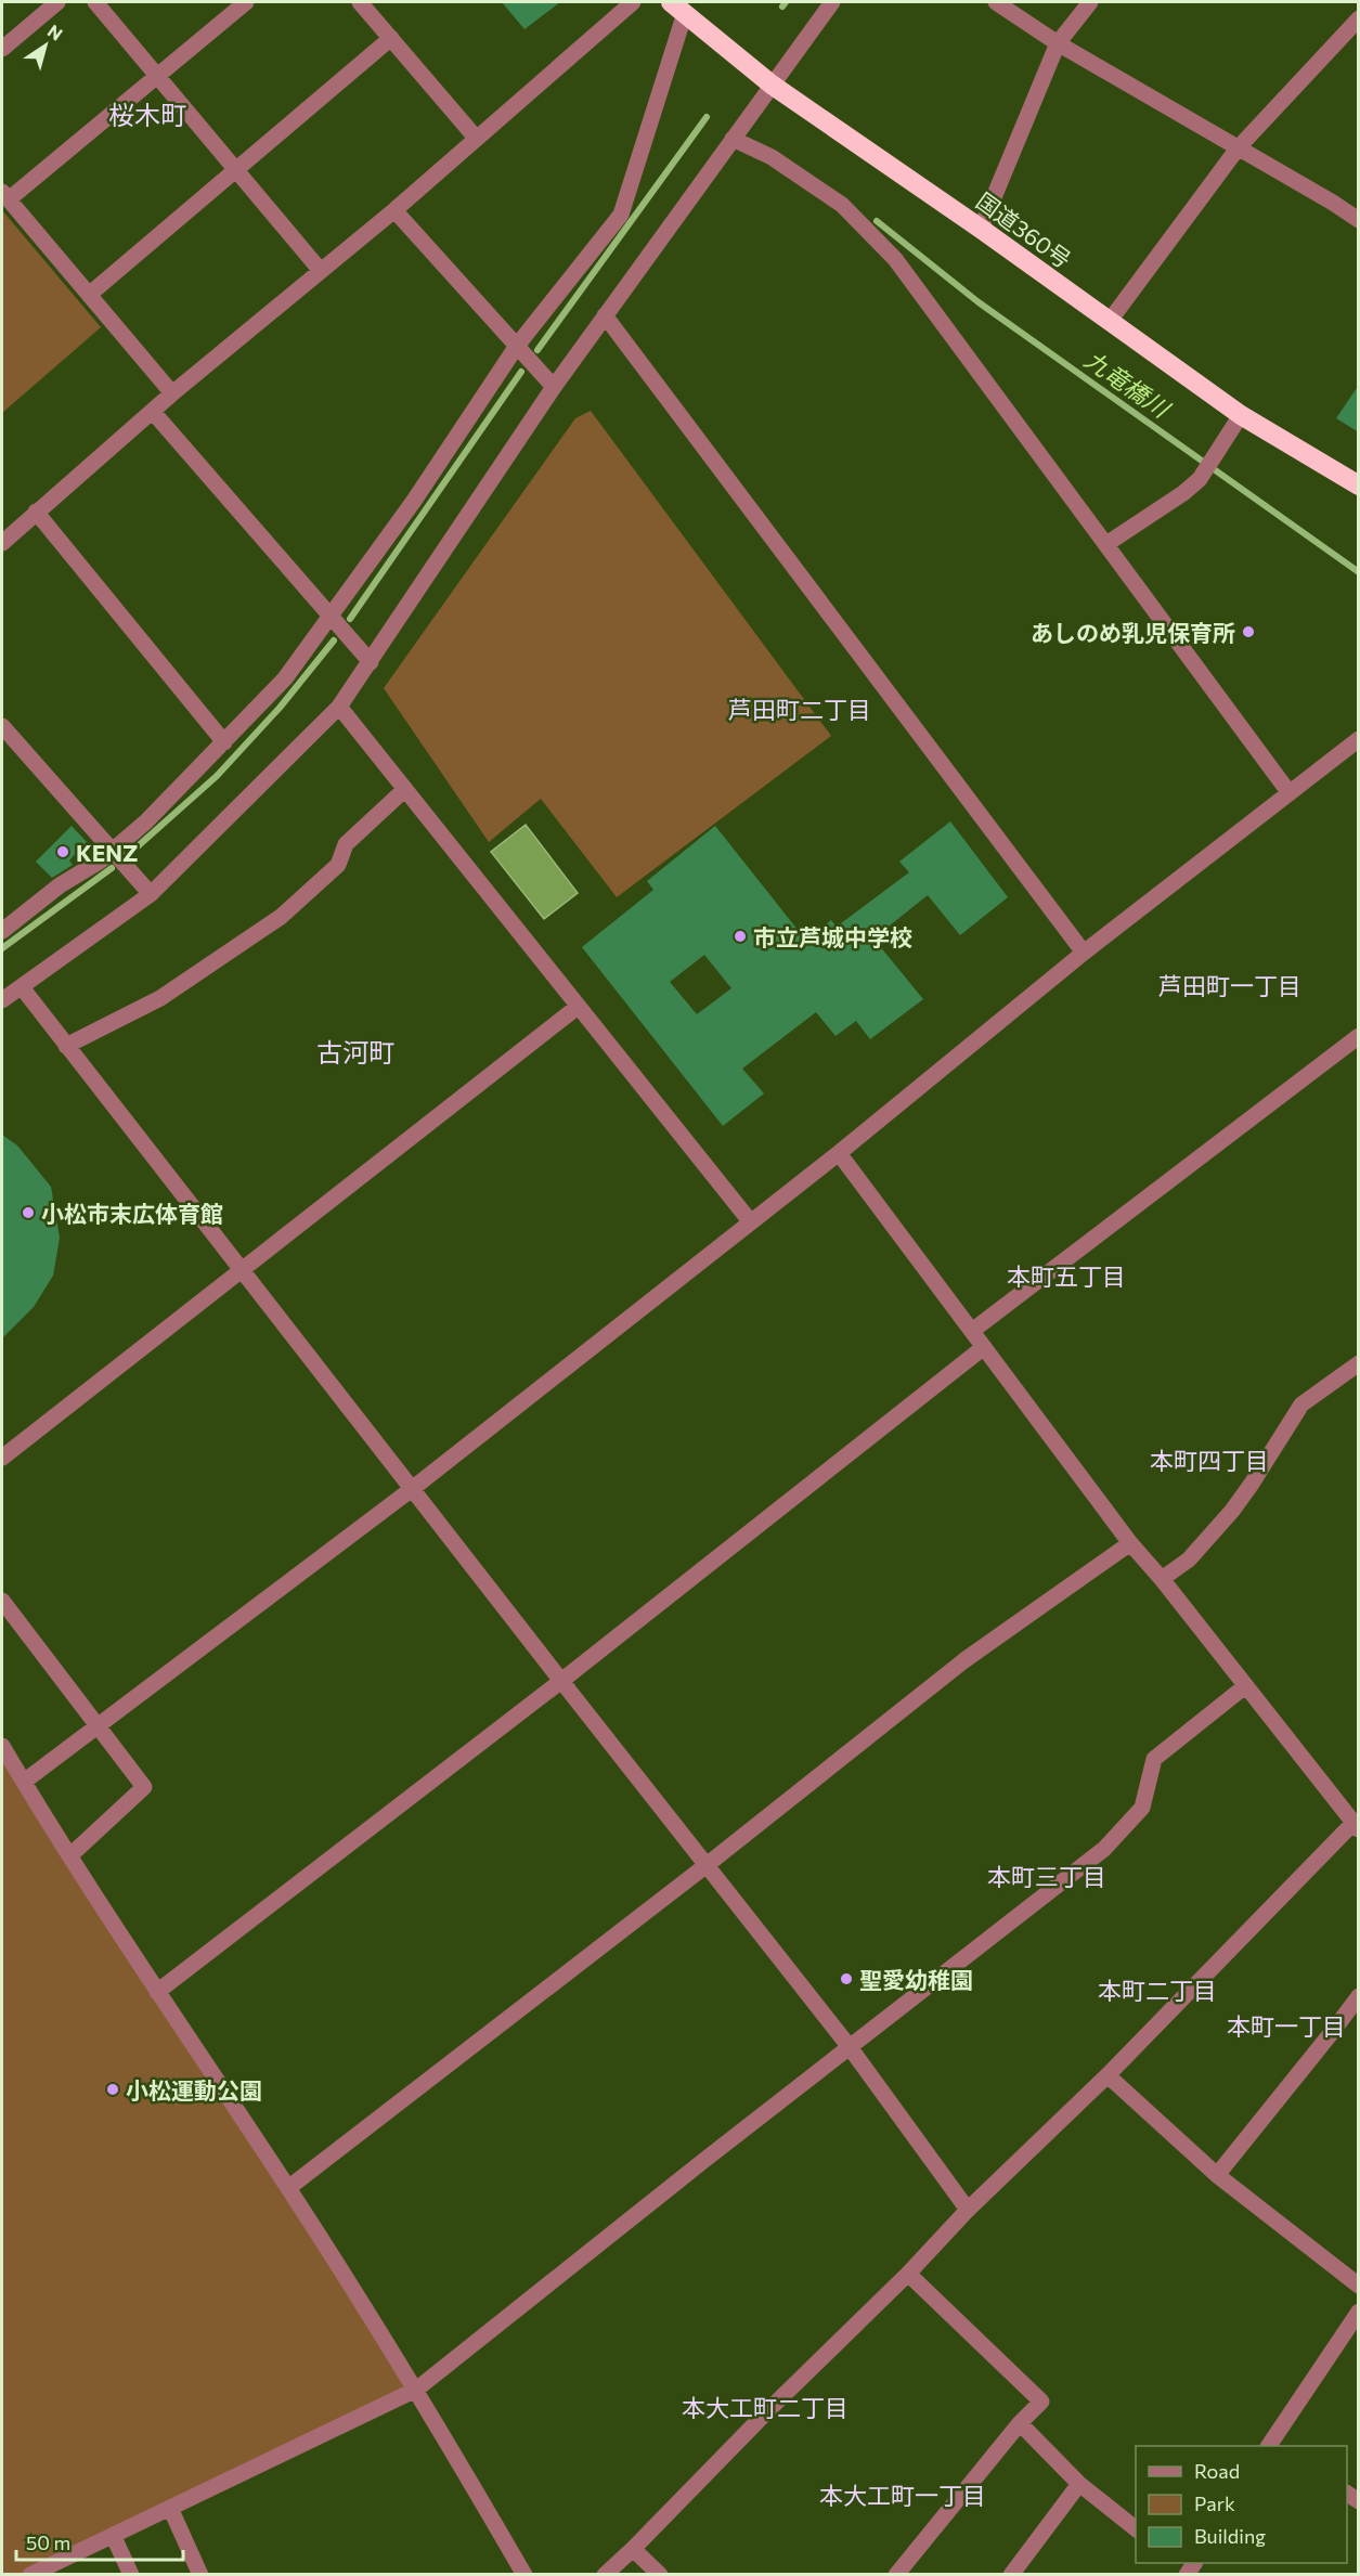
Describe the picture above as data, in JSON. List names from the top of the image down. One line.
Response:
{"streets":{"highway":["国道360号"]},"districts":["桜木町","芦田町二丁目","芦田町一丁目","古河町","本町五丁目","本町四丁目","本町三丁目","本町二丁目","本町一丁目","本大工町二丁目","本大工町一丁目"],"water":["九竜橋川"],"places":["あしのめ乳児保育所","KENZ","市立芦城中学校","小松市末広体育館","聖愛幼稚園","小松運動公園"],"legend":["Road","Park","Building"],"scale_bar":"50 m","north":"top right"}
